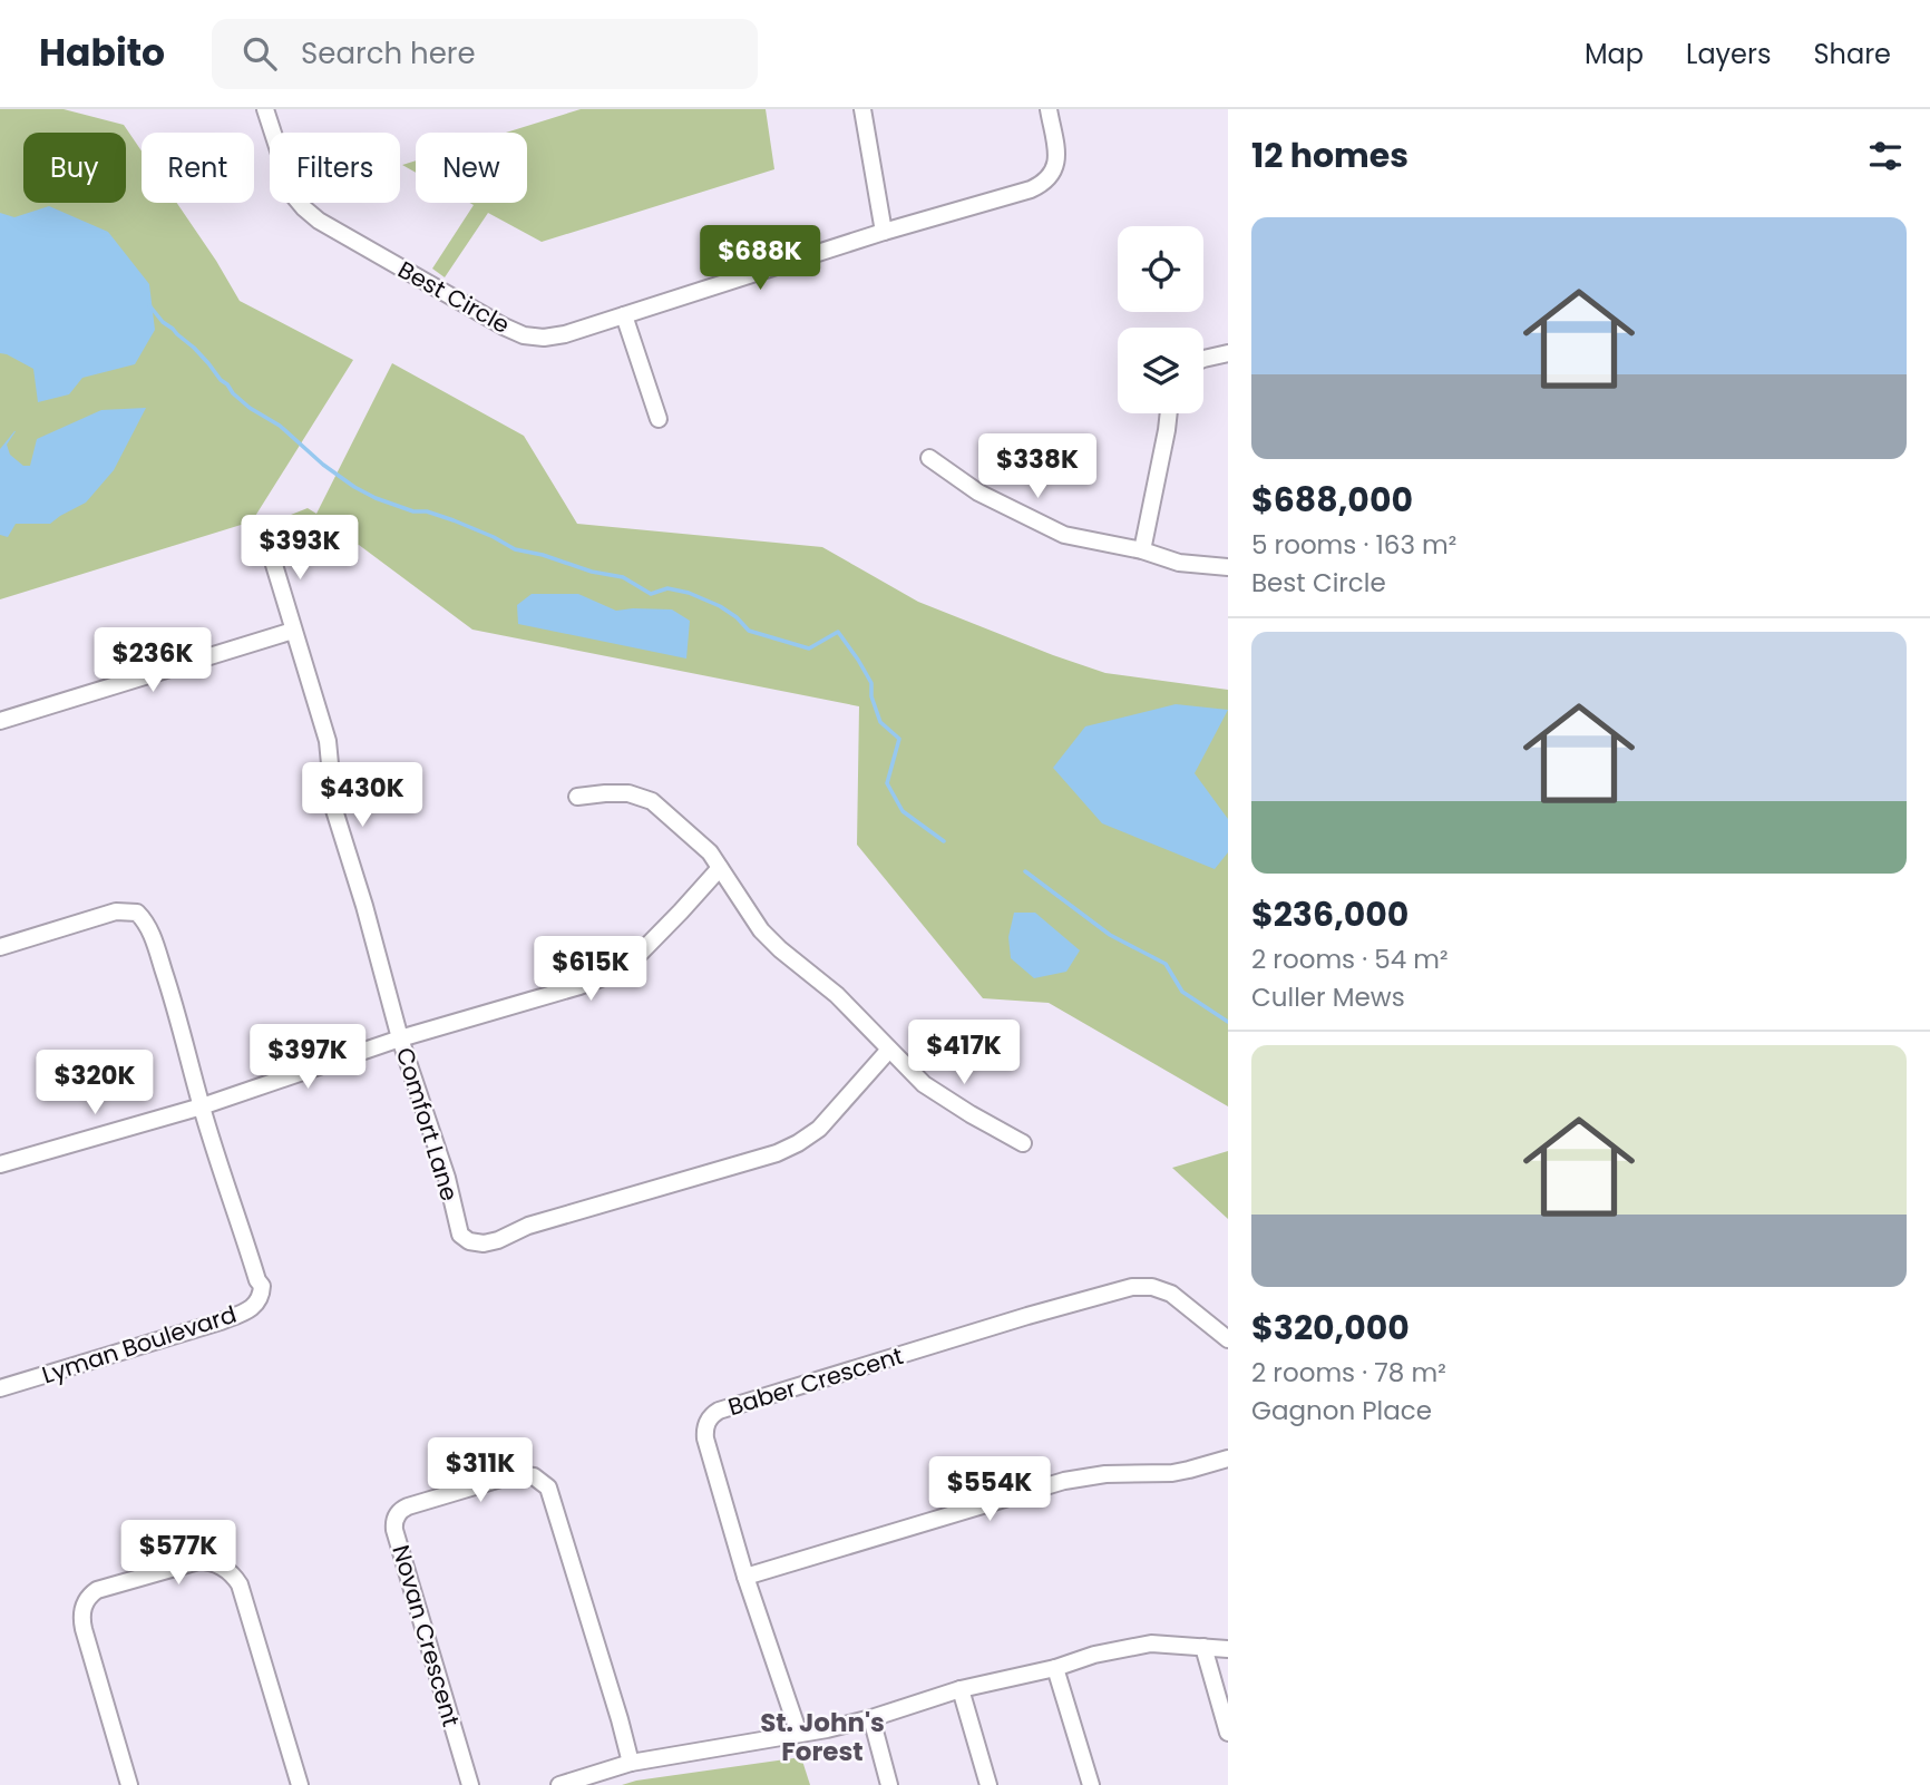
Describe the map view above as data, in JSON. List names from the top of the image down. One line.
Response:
{"streets":{"street":["Best Circle","Comfort Lane","Lyman Boulevard","Baber Crescent","Novan Crescent"]},"districts":["St. John's Forest"],"page":{"header":"Habito","search":"Search here","nav":["Map","Layers","Share"],"heading":"12 homes","chip":["Buy","Rent","Filters","New"],"list":[{"name":"$688,000","note":"5 rooms · 163 m² · Best Circle"},{"name":"$236,000","note":"2 rooms · 54 m² · Culler Mews"},{"name":"$320,000","note":"2 rooms · 78 m² · Gagnon Place"}],"price":["$688K","$338K","$393K","$236K","$430K","$615K","$417K","$397K","$320K","$311K","$554K","$577K"]}}
